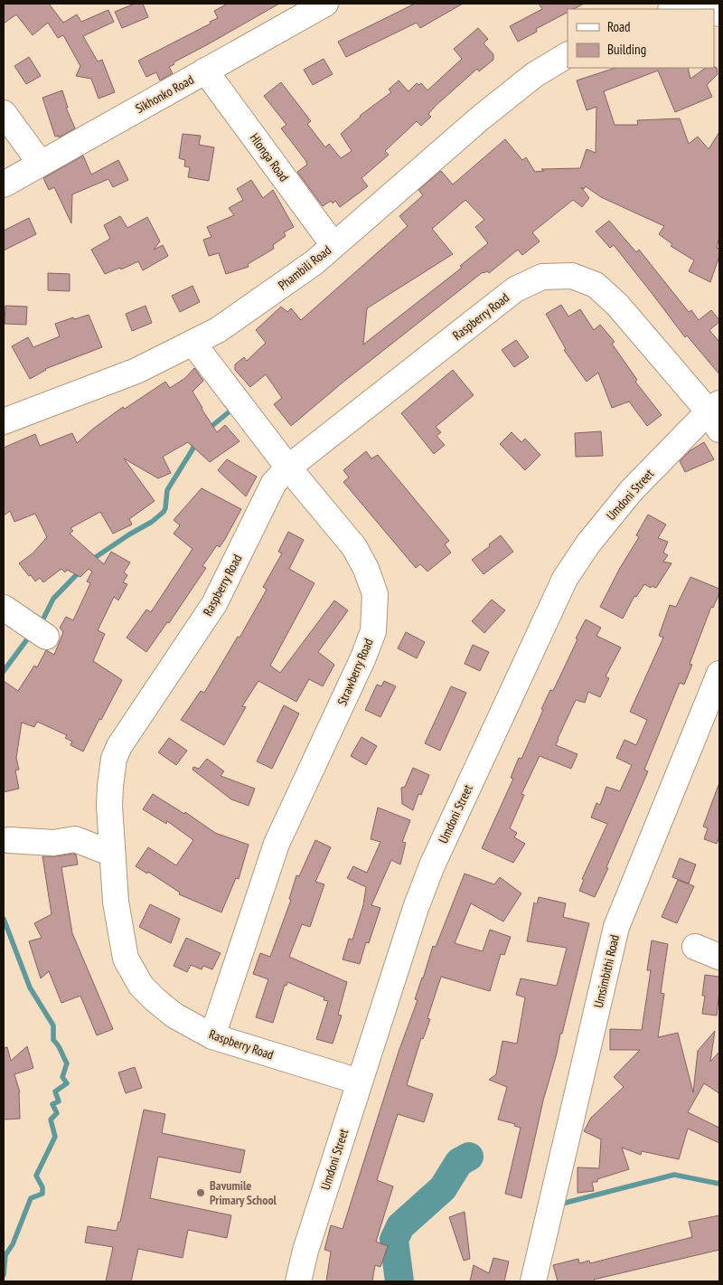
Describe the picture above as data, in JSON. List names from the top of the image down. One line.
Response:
{"streets":{"street":["Sikhonko Road","Hlonga Road","Phambili Road","Raspberry Road","Umdoni Street","Strawberry Road","Umsimbithi Road"]},"crossings":[["Sikhonko Road","Hlonga Road"],["Hlonga Road","Phambili Road"],["Phambili Road","Strawberry Road"],["Raspberry Road","Umdoni Street"],["Raspberry Road","Strawberry Road"]],"places":["Bavumile Primary School"],"legend":["Road","Building"]}
